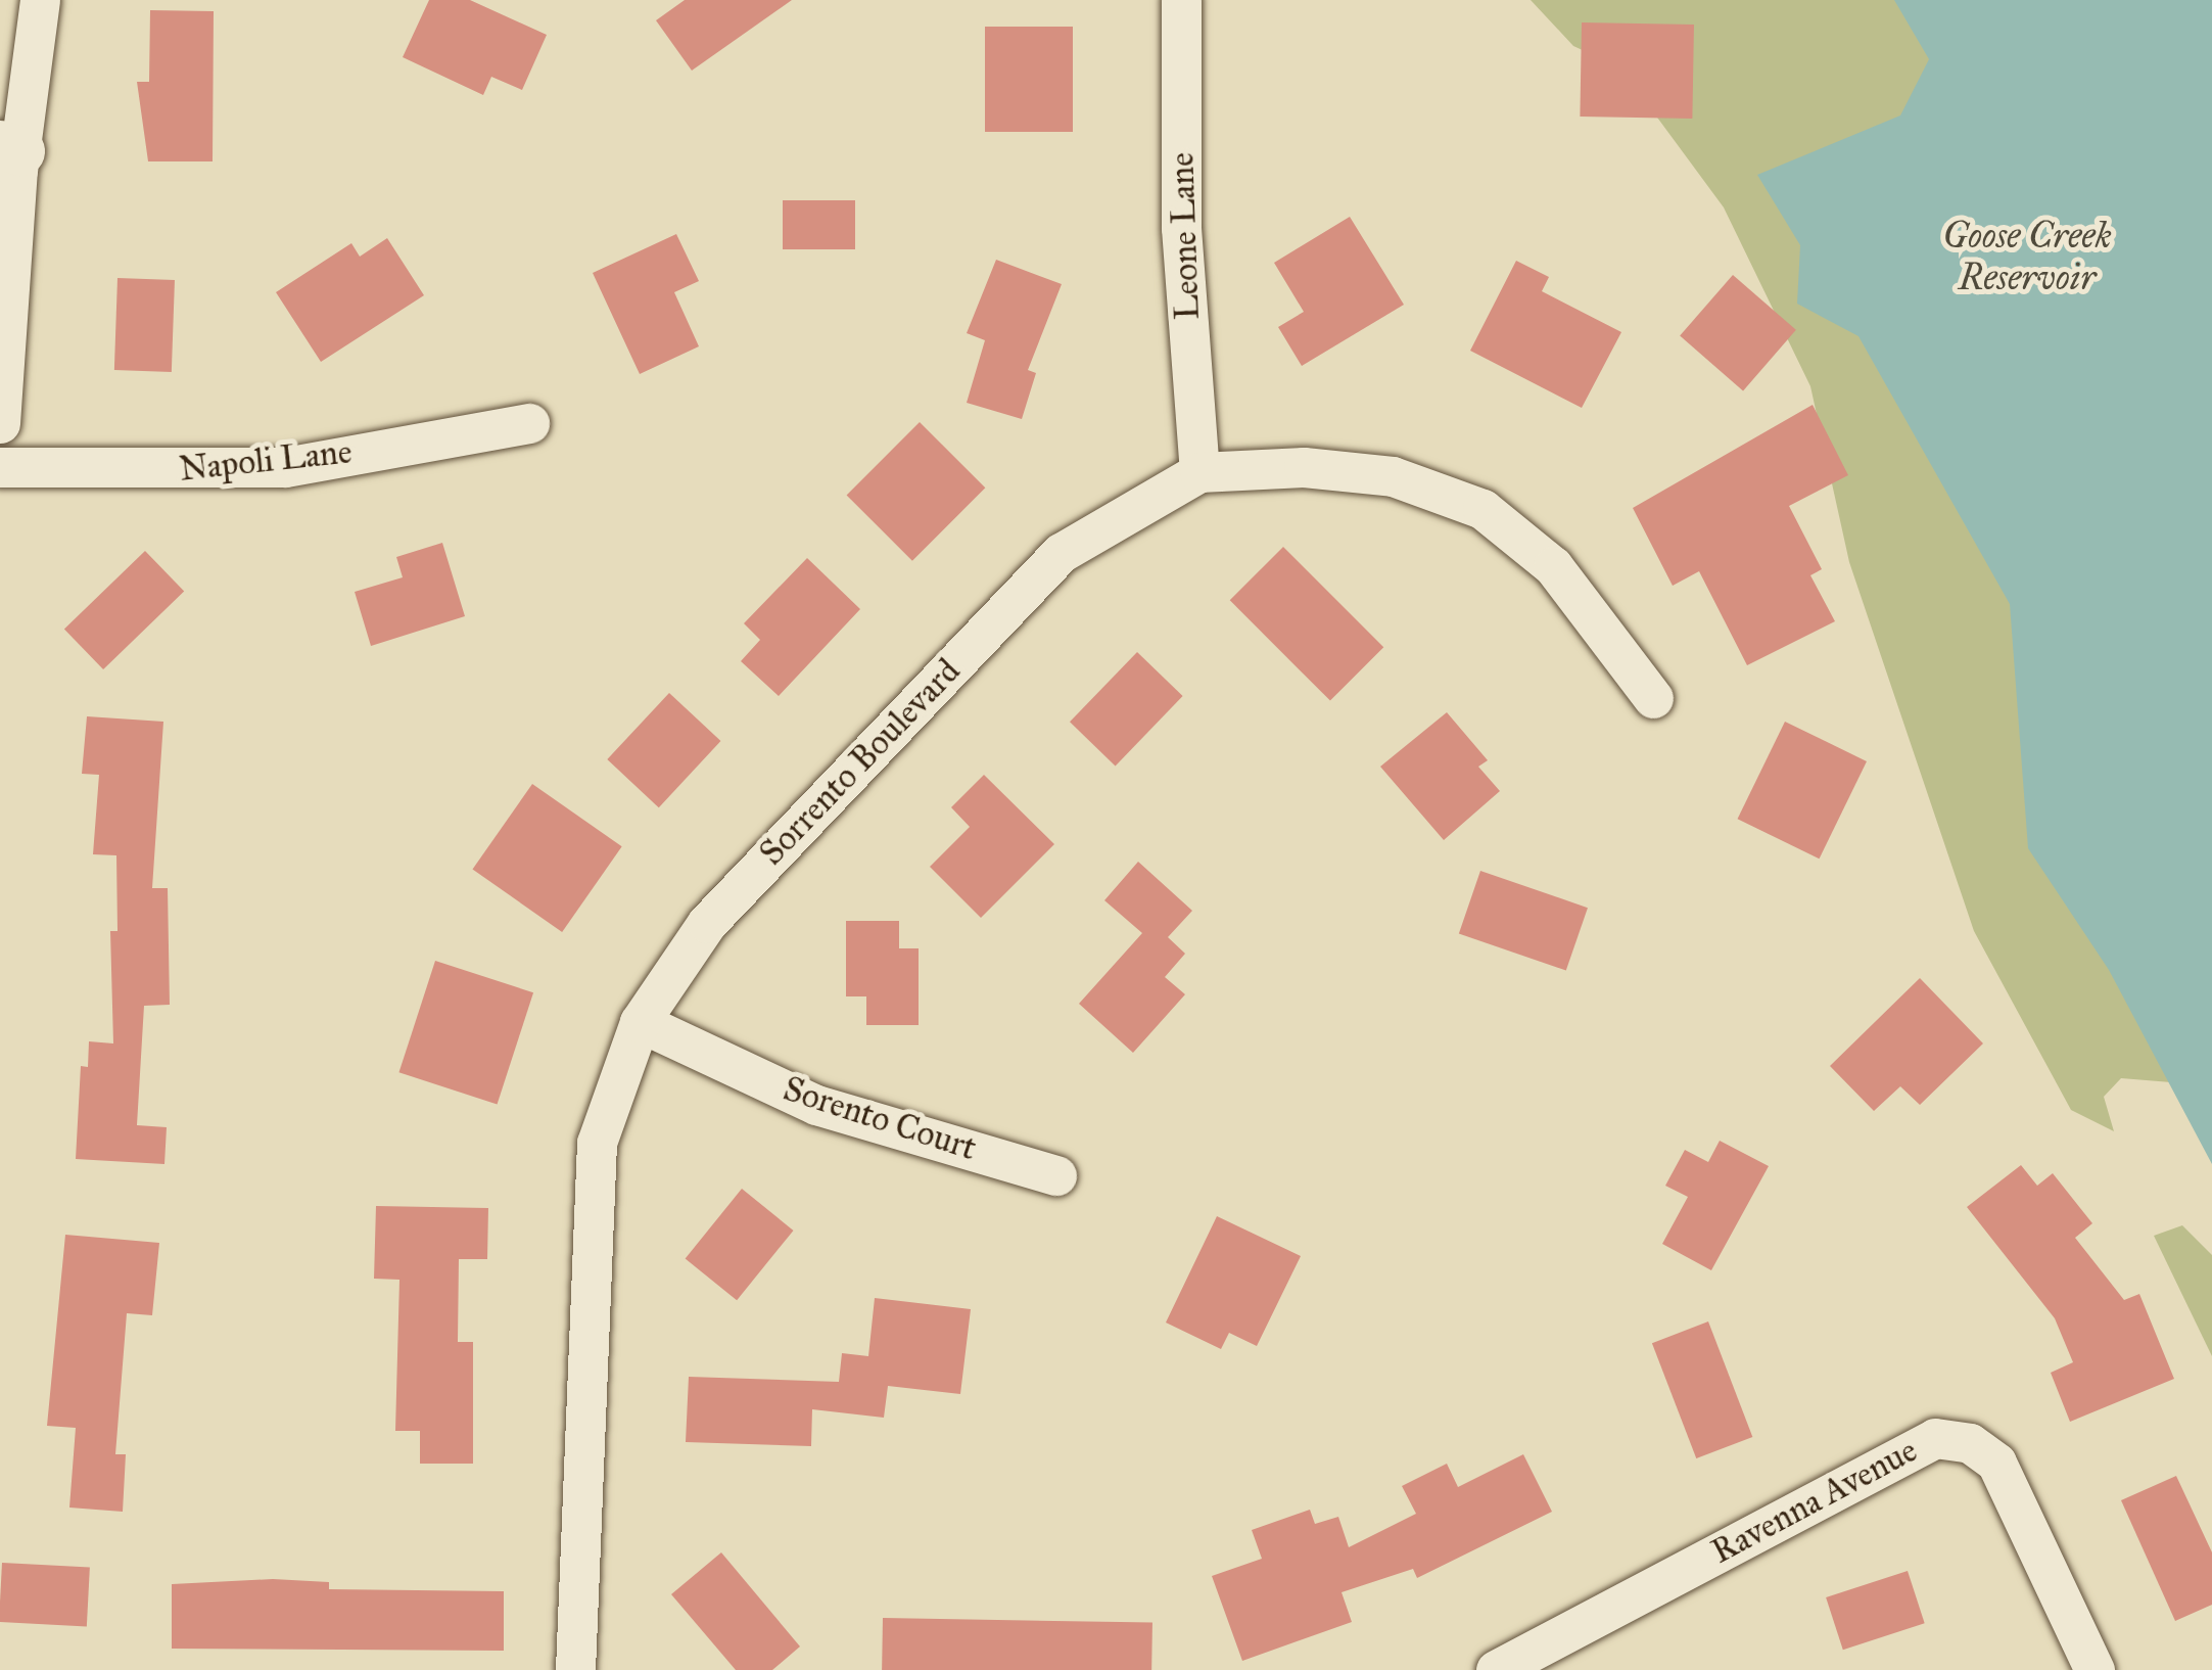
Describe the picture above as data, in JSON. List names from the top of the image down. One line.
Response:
{"streets":{"street":["Leone Lane","Napoli Lane","Sorrento Boulevard","Sorento Court","Ravenna Avenue"]},"crossings":[["Leone Lane","Sorrento Boulevard"],["Sorrento Boulevard","Sorento Court"]],"water":["Goose Creek Reservoir"]}
